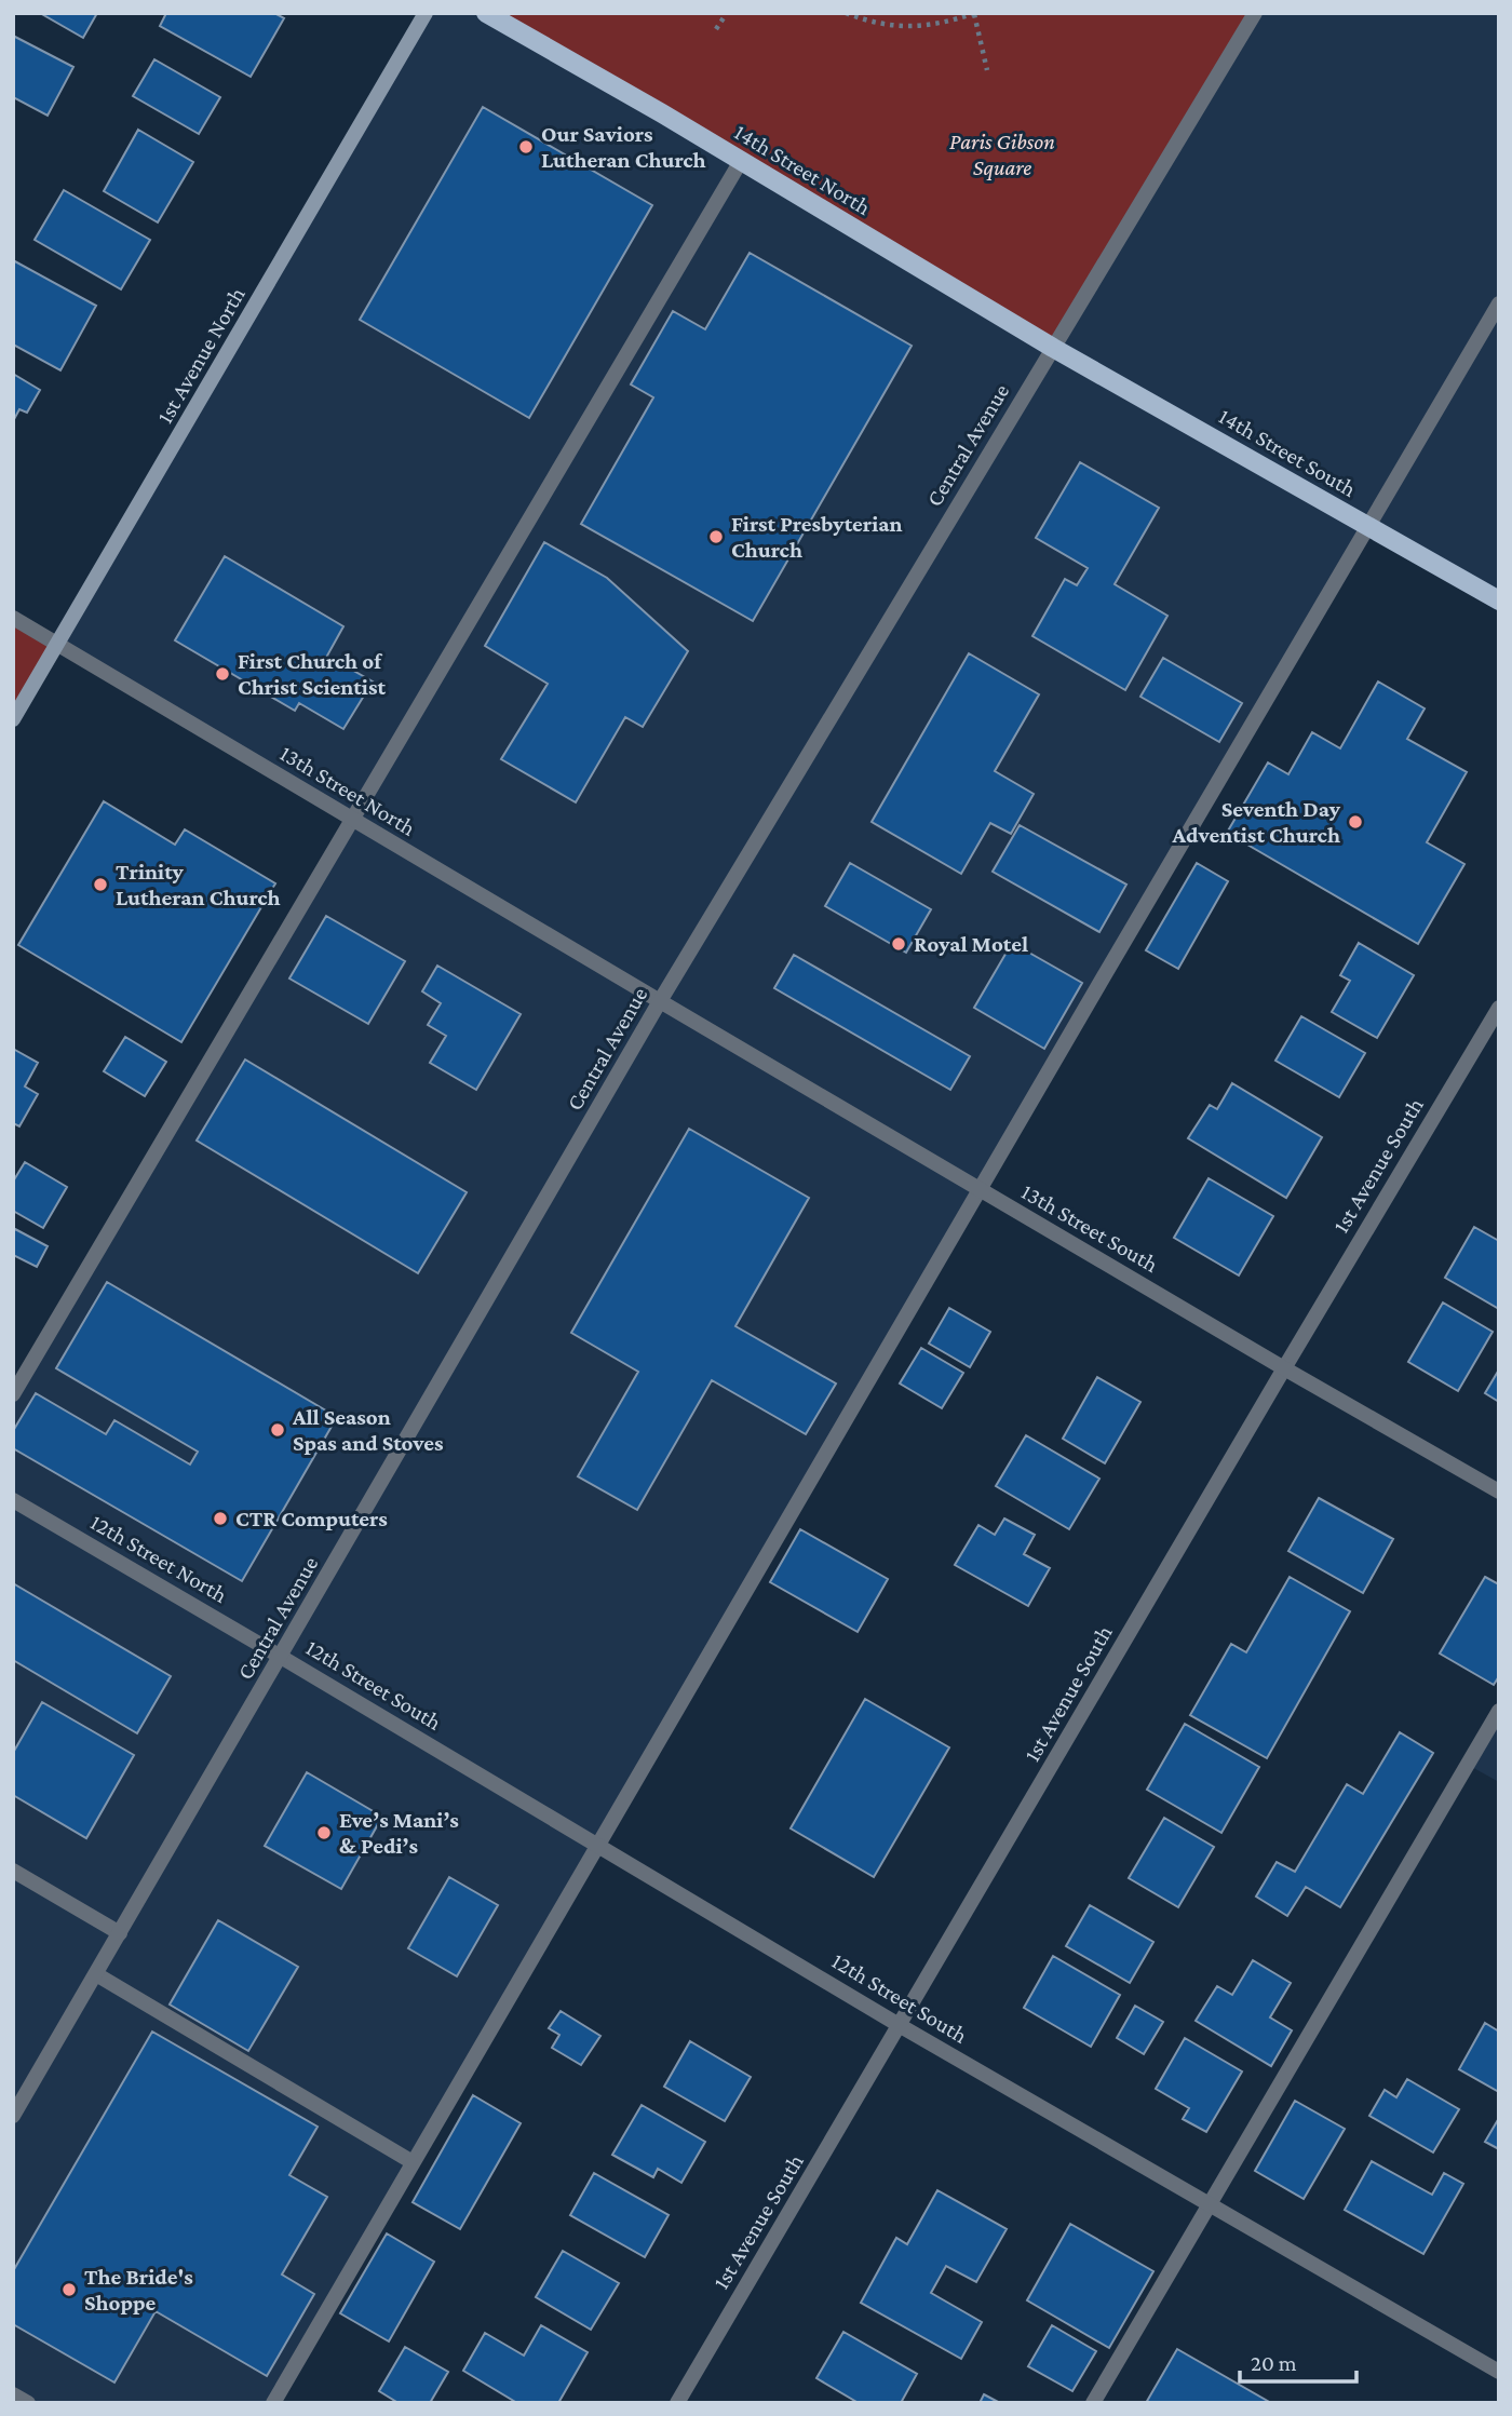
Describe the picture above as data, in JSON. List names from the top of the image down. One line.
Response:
{"streets":{"main road":["14th Street North","1st Avenue North","14th Street South"],"street":["Central Avenue","13th Street North","1st Avenue South","13th Street South","12th Street North","12th Street South"]},"crossings":[["14th Street North","Central Avenue"],["14th Street North","14th Street South"],["1st Avenue North","13th Street North"],["Central Avenue","14th Street South"],["Central Avenue","13th Street North"],["Central Avenue","13th Street South"],["Central Avenue","12th Street North"],["Central Avenue","12th Street South"],["13th Street North","13th Street South"],["1st Avenue South","13th Street South"],["1st Avenue South","12th Street South"],["12th Street North","12th Street South"]],"parks":["Paris Gibson Square"],"places":["Our Saviors Lutheran Church","First Presbyterian Church","First Church of Christ Scientist","Seventh Day Adventist Church","Trinity Lutheran Church","Royal Motel","All Season Spas and Stoves","CTR Computers","Eve’s Mani’s & Pedi’s","The Bride's Shoppe"],"scale_bar":"20 m"}
